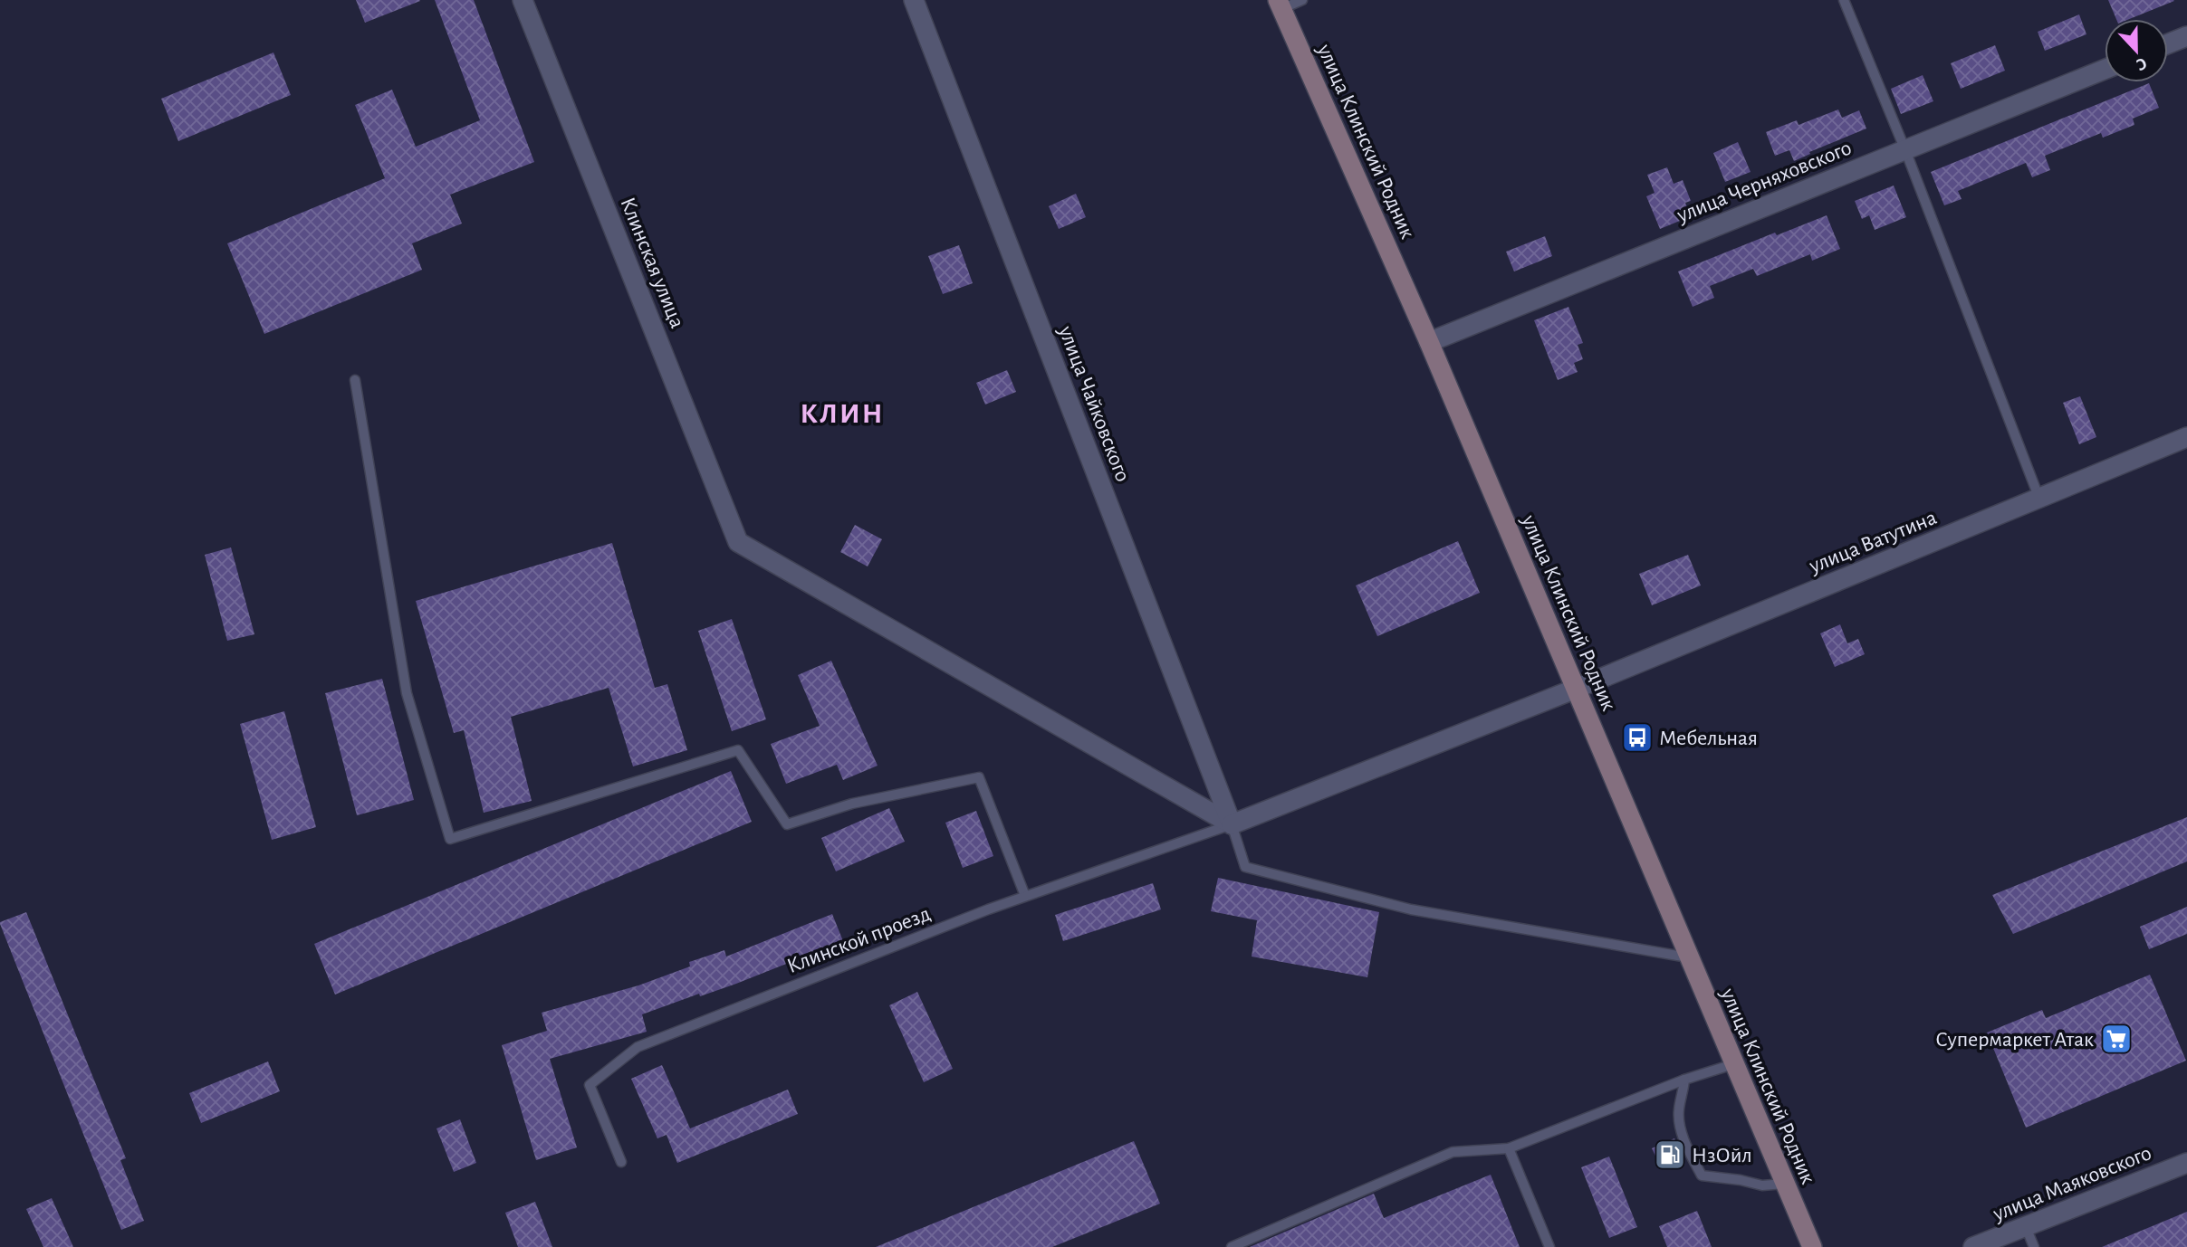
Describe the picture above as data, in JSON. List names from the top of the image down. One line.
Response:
{"streets":{"main road":["улица Клинский Родник"],"street":["улица Черняховского","Клинская улица","улица Чайковского","улица Ватутина","улица Маяковского"],"lane":["Клинской проезд"]},"crossings":[["улица Клинский Родник","улица Черняховского"],["улица Клинский Родник","улица Ватутина"],["Клинская улица","улица Чайковского"],["Клинская улица","улица Ватутина"],["Клинская улица","Клинской проезд"],["улица Чайковского","улица Ватутина"],["улица Чайковского","Клинской проезд"],["улица Ватутина","Клинской проезд"]],"districts":["КЛИН"],"places":{"bus stop":["Мебельная"],"supermarket":["Супермаркет Атак"],"fuel station":["НзОйл"]},"north":"bottom"}
